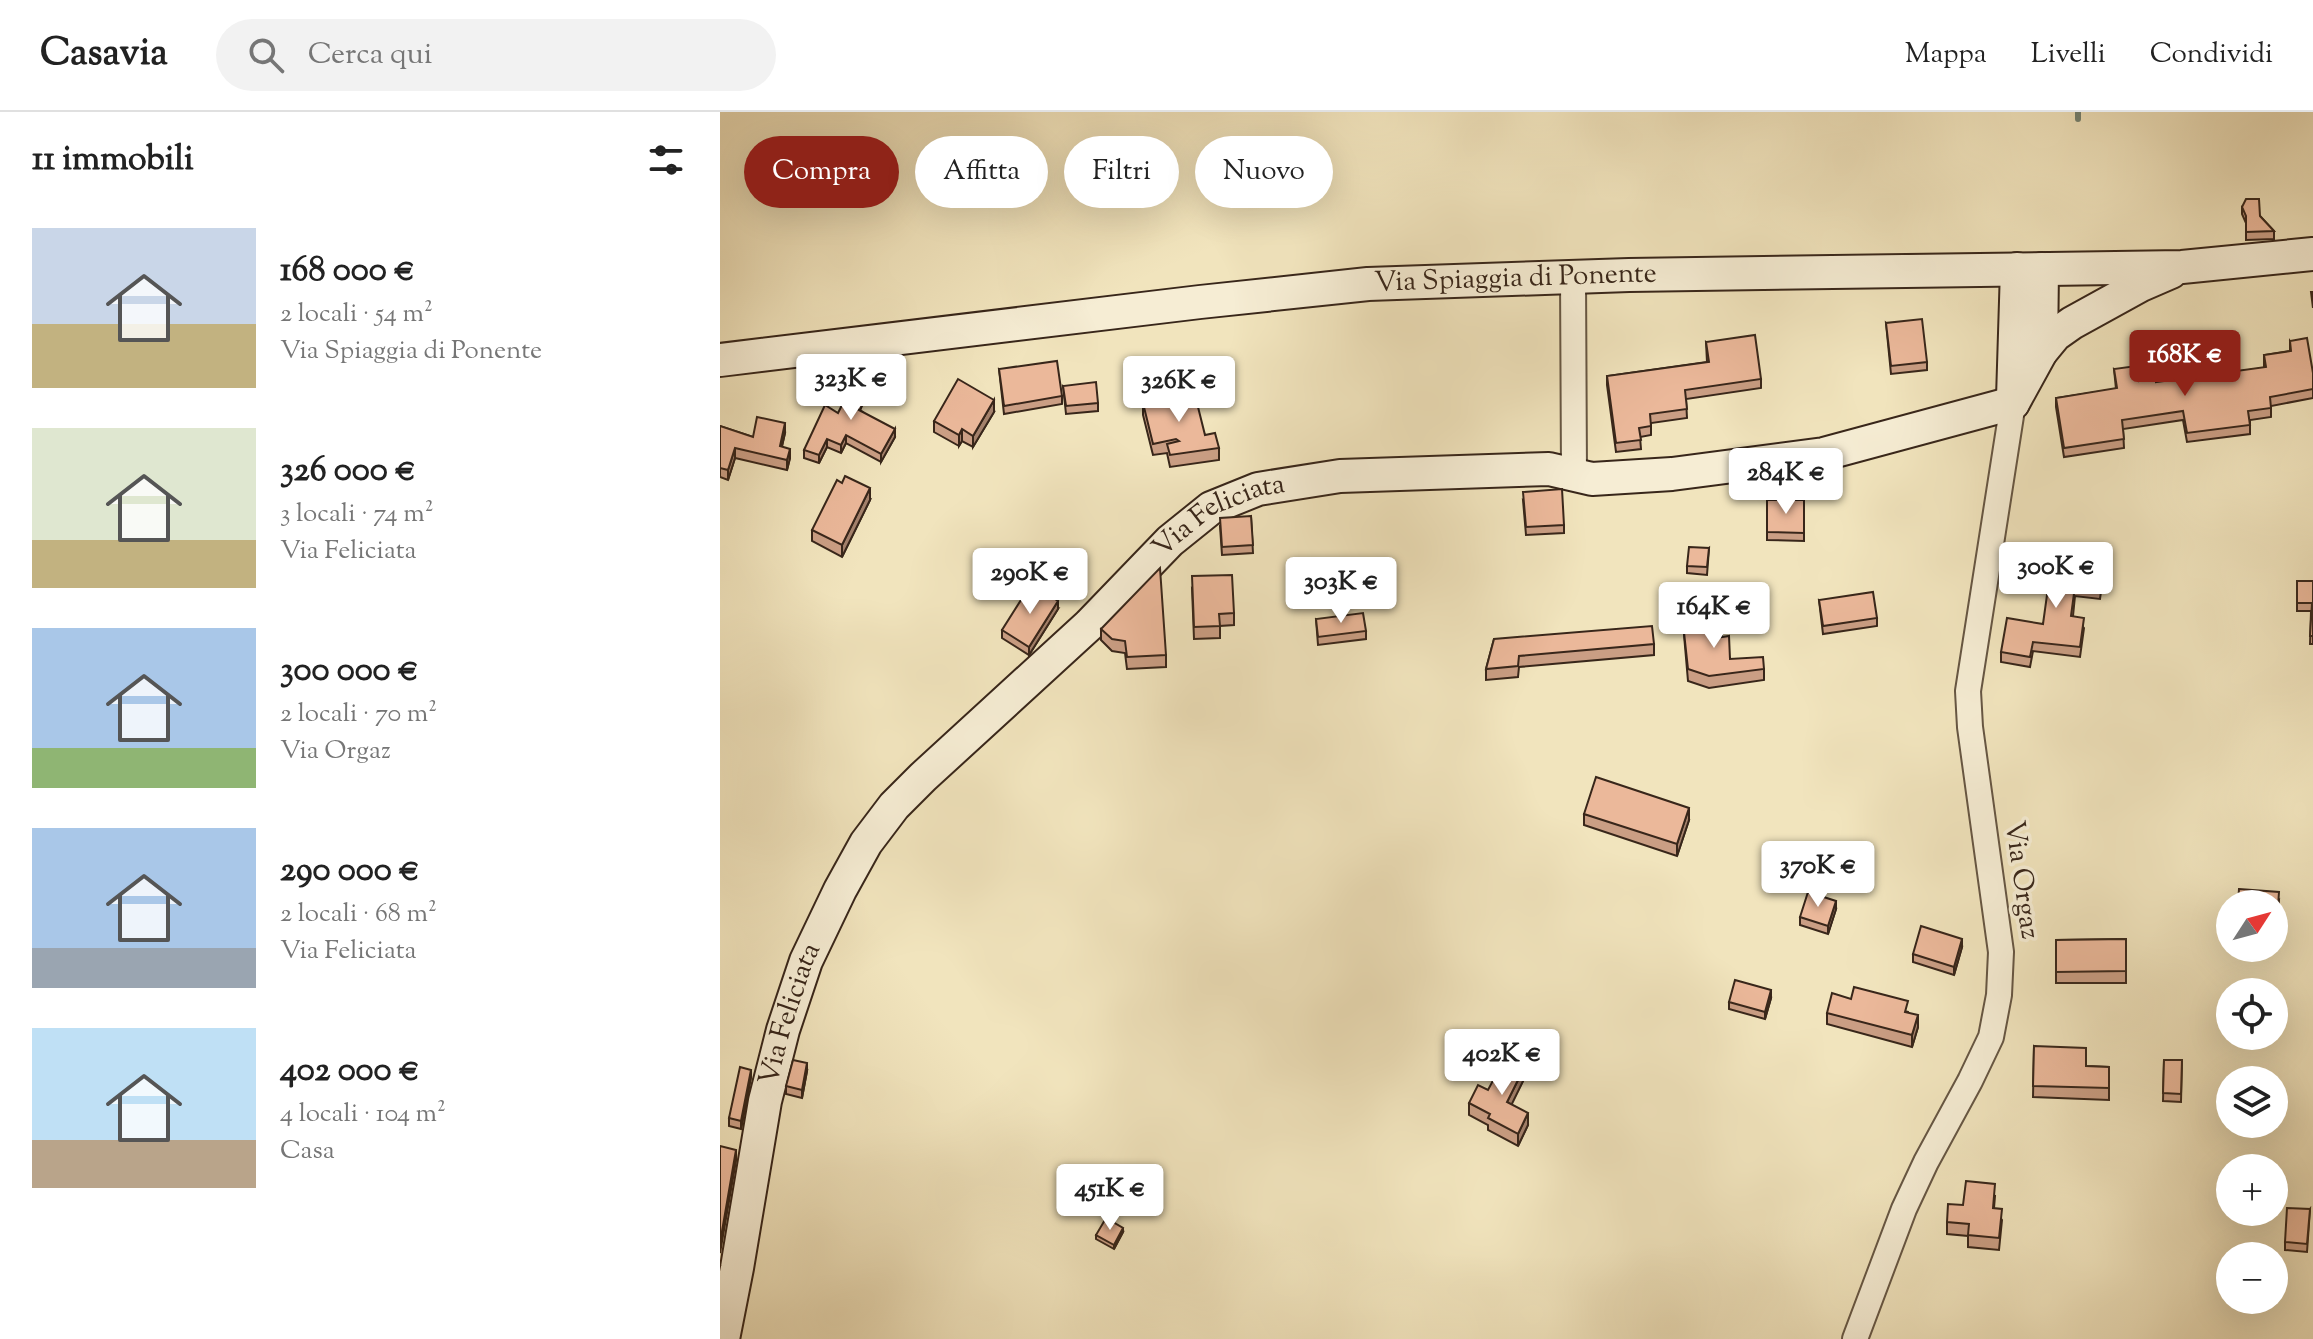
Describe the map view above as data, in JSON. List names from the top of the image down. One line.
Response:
{"streets":{"street":["Via Spiaggia di Ponente","Via Feliciata","Via Orgaz"]},"crossings":[["Via Feliciata","Via Orgaz"]],"north":"top right","page":{"header":"Casavia","search":"Cerca qui","nav":["Mappa","Livelli","Condividi"],"heading":"11 immobili","chip":["Compra","Affitta","Filtri","Nuovo"],"list":[{"name":"168 000 €","note":"2 locali · 54 m² · Via Spiaggia di Ponente"},{"name":"326 000 €","note":"3 locali · 74 m² · Via Feliciata"},{"name":"300 000 €","note":"2 locali · 70 m² · Via Orgaz"},{"name":"290 000 €","note":"2 locali · 68 m² · Via Feliciata"},{"name":"402 000 €","note":"4 locali · 104 m² · Casa"}],"price":["168K €","323K €","326K €","284K €","300K €","290K €","303K €","164K €","370K €","402K €","451K €"],"map_buttons":["+","−"]}}
